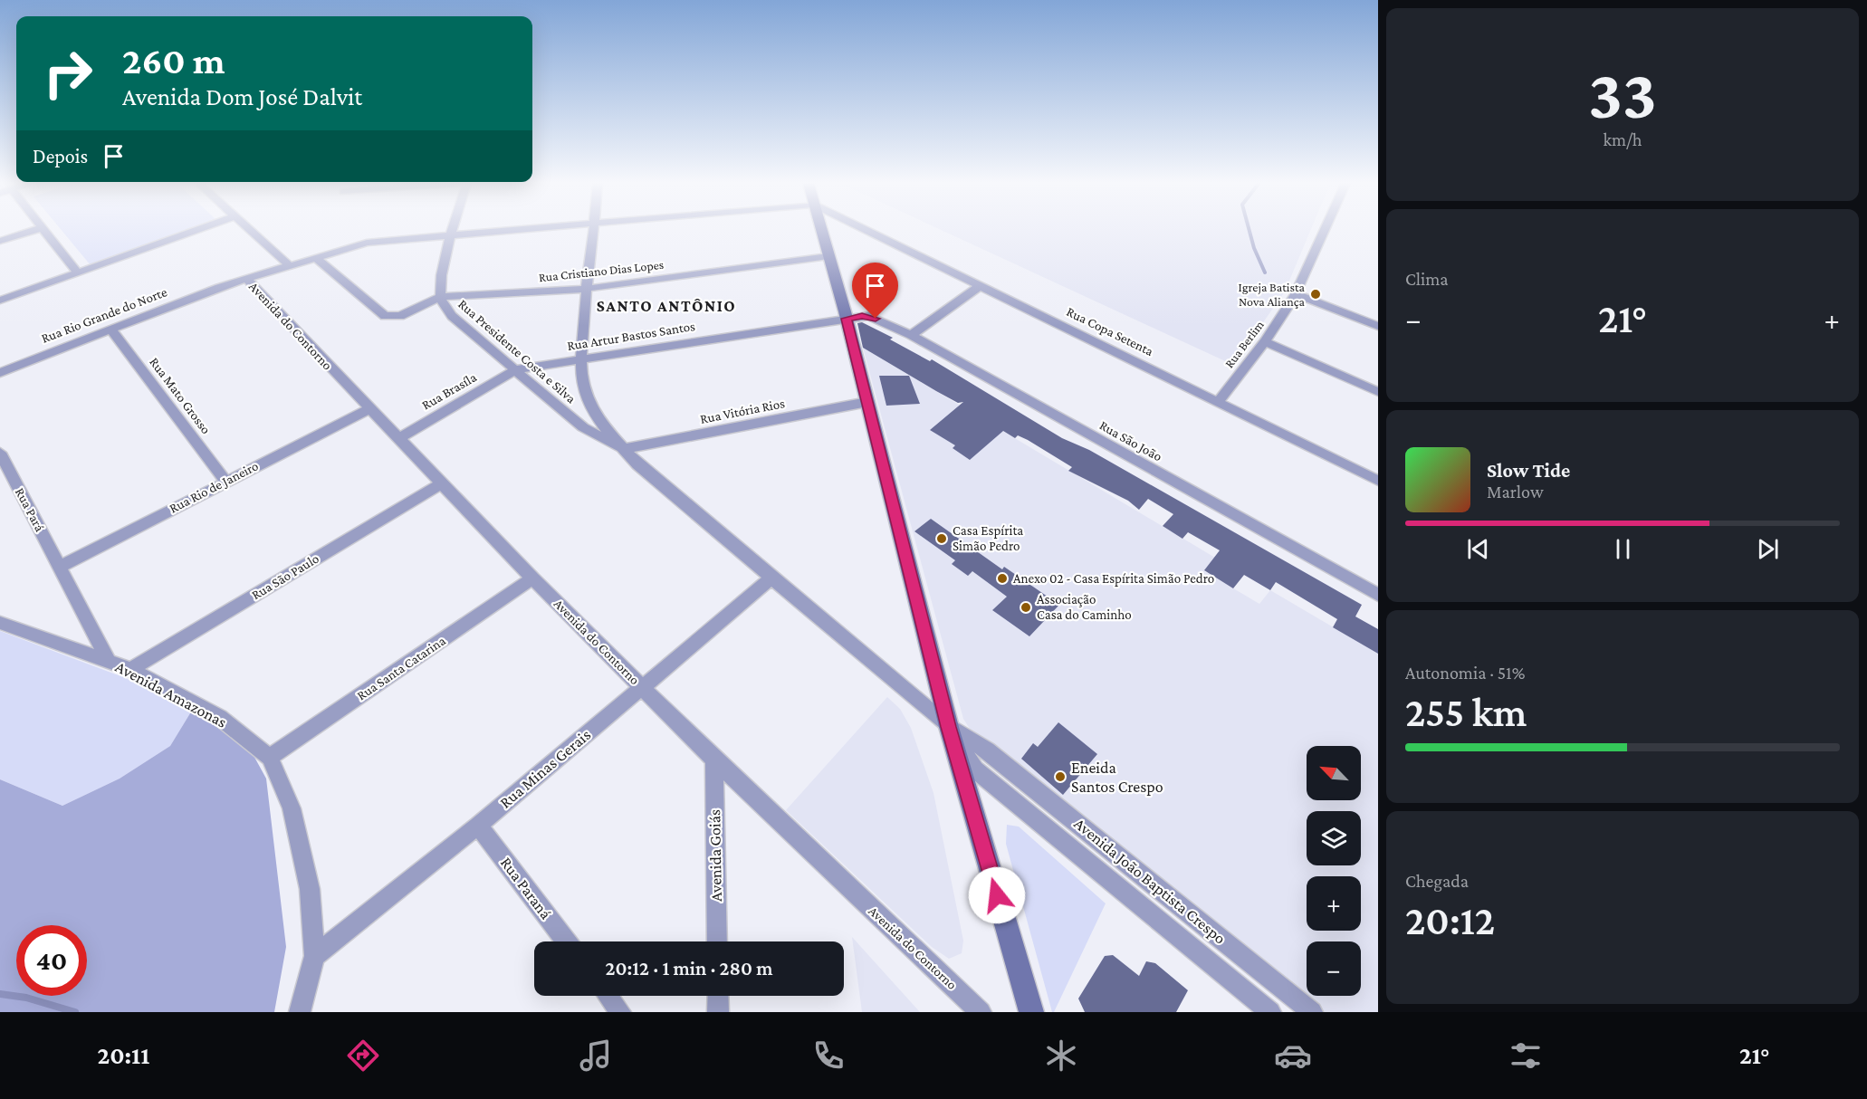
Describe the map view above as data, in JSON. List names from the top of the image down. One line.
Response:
{"streets":{"street":["Rua Cristiano Dias Lopes","Rua Rio Grande do Norte","Avenida do Contorno","Rua Copa Setenta","Rua Artur Bastos Santos","Rua Berlim","Rua Presidente Costa e Silva","Rua Brasíla","Rua Mato Grosso","Rua Vitória Rios","Rua São João","Rua Rio de Janeiro","Rua Pará","Rua São Paulo","Rua Santa Catarina","Avenida Amazonas","Rua Minas Gerais","Avenida Goiás","Avenida João Baptista Crespo","Rua Paraná"]},"crossings":[["Rua Cristiano Dias Lopes","Rua Presidente Costa e Silva"],["Rua Rio Grande do Norte","Avenida do Contorno"],["Rua Rio Grande do Norte","Rua Mato Grosso"],["Avenida do Contorno","Rua Brasíla"],["Avenida do Contorno","Rua Rio de Janeiro"],["Avenida do Contorno","Rua São Paulo"],["Avenida do Contorno","Rua Santa Catarina"],["Avenida do Contorno","Rua Minas Gerais"],["Avenida do Contorno","Avenida Goiás"],["Rua Copa Setenta","Rua Berlim"],["Rua Artur Bastos Santos","Rua Presidente Costa e Silva"],["Rua Artur Bastos Santos","Rua Brasíla"],["Rua Artur Bastos Santos","Rua São João"],["Rua Presidente Costa e Silva","Rua Brasíla"],["Rua Presidente Costa e Silva","Rua Vitória Rios"],["Rua Mato Grosso","Rua Rio de Janeiro"],["Rua Rio de Janeiro","Rua Pará"],["Rua Pará","Avenida Amazonas"],["Rua São Paulo","Avenida Amazonas"],["Rua Santa Catarina","Avenida Amazonas"],["Avenida Amazonas","Rua Minas Gerais"],["Rua Minas Gerais","Rua Paraná"]],"districts":["SANTO ANTÔNIO"],"places":["Igreja Batista Nova Aliança","Casa Espírita Simão Pedro","Anexo 02 - Casa Espírita Simão Pedro","Associação Casa do Caminho","Eneida Santos Crespo"],"north":"top left","page":{"tile":[["33","km/h"],"Clima",["Autonomia · 51%","255 km"],["Chegada","20:12"]],"turn":["260 m","Avenida Dom José Dalvit"],"then":"Depois","heat":["−","21°","+"],"song":["Slow Tide","Marlow"],"map_buttons":["+","−"],"limit":"40","trip":"20:12 · 1 min · 280 m","tabs":["20:11","21°"]}}
